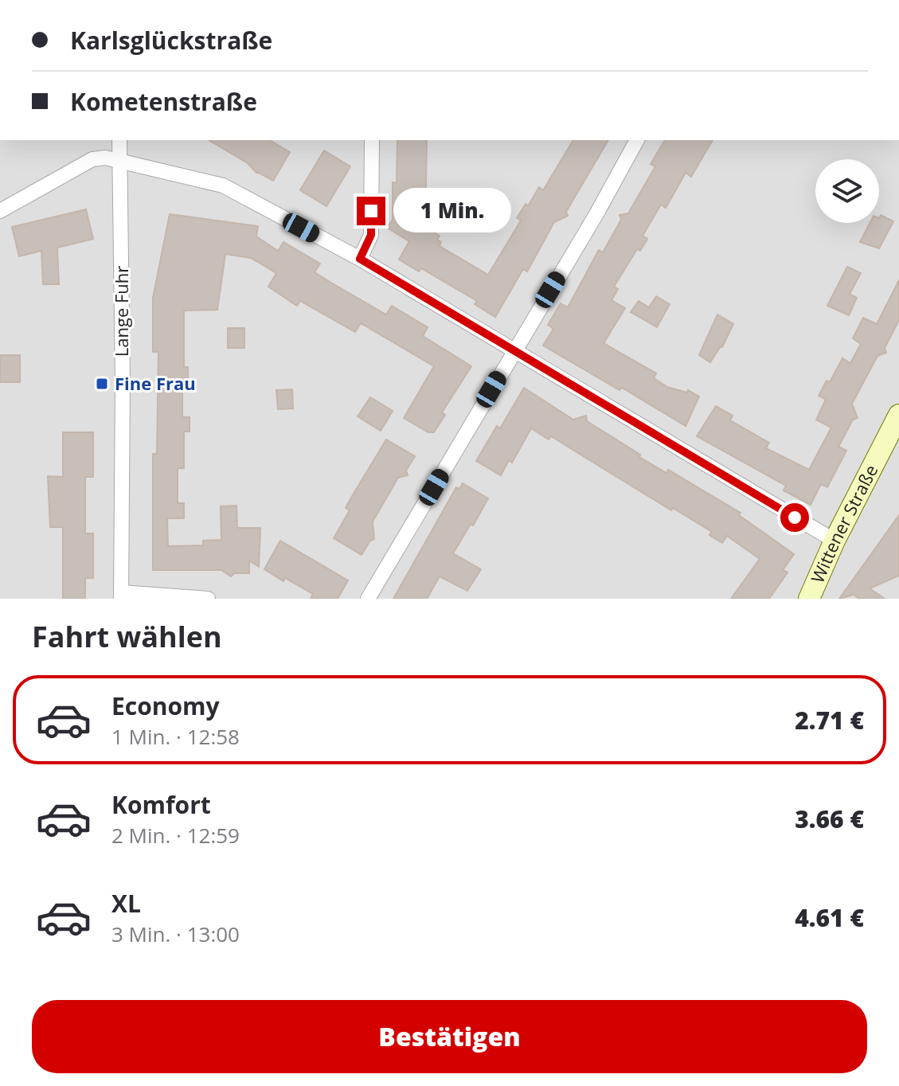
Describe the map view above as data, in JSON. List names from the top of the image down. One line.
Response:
{"streets":{"main road":["Wittener Straße"],"street":["Lange Fuhr"]},"places":{"transit":["Fine Frau"]},"page":{"banner":["Karlsglückstraße","Kometenstraße"],"bubble":"1 Min.","heading":"Fahrt wählen","list":[{"name":"Economy","note":"1 Min. · 12:58","value":"2.71 €"},{"name":"Komfort","note":"2 Min. · 12:59","value":"3.66 €"},{"name":"XL","note":"3 Min. · 13:00","value":"4.61 €"}],"buttons":"Bestätigen"}}
